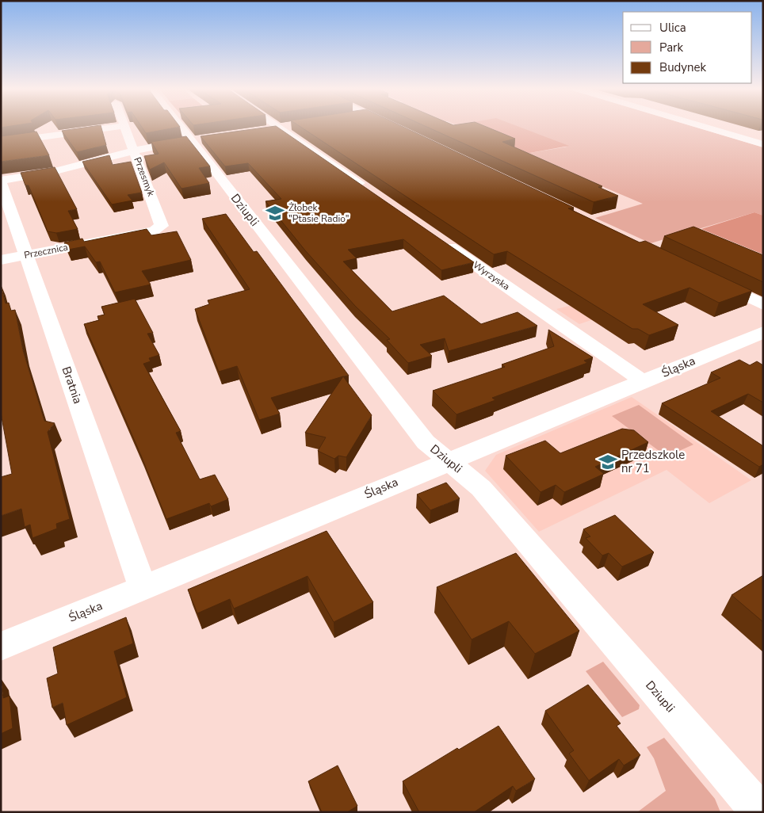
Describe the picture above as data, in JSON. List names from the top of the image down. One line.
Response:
{"streets":{"street":["Przesmyk","Dziupli","Przecznica","Wyrzyska","Śląska","Bratnia"]},"crossings":[["Przesmyk","Przecznica"],["Dziupli","Śląska"],["Przecznica","Bratnia"],["Wyrzyska","Śląska"],["Śląska","Bratnia"]],"places":{"school or university":["Żłobek \"Ptasie Radio\"","Przedszkole nr 71"]},"legend":["Ulica","Park","Budynek"]}
